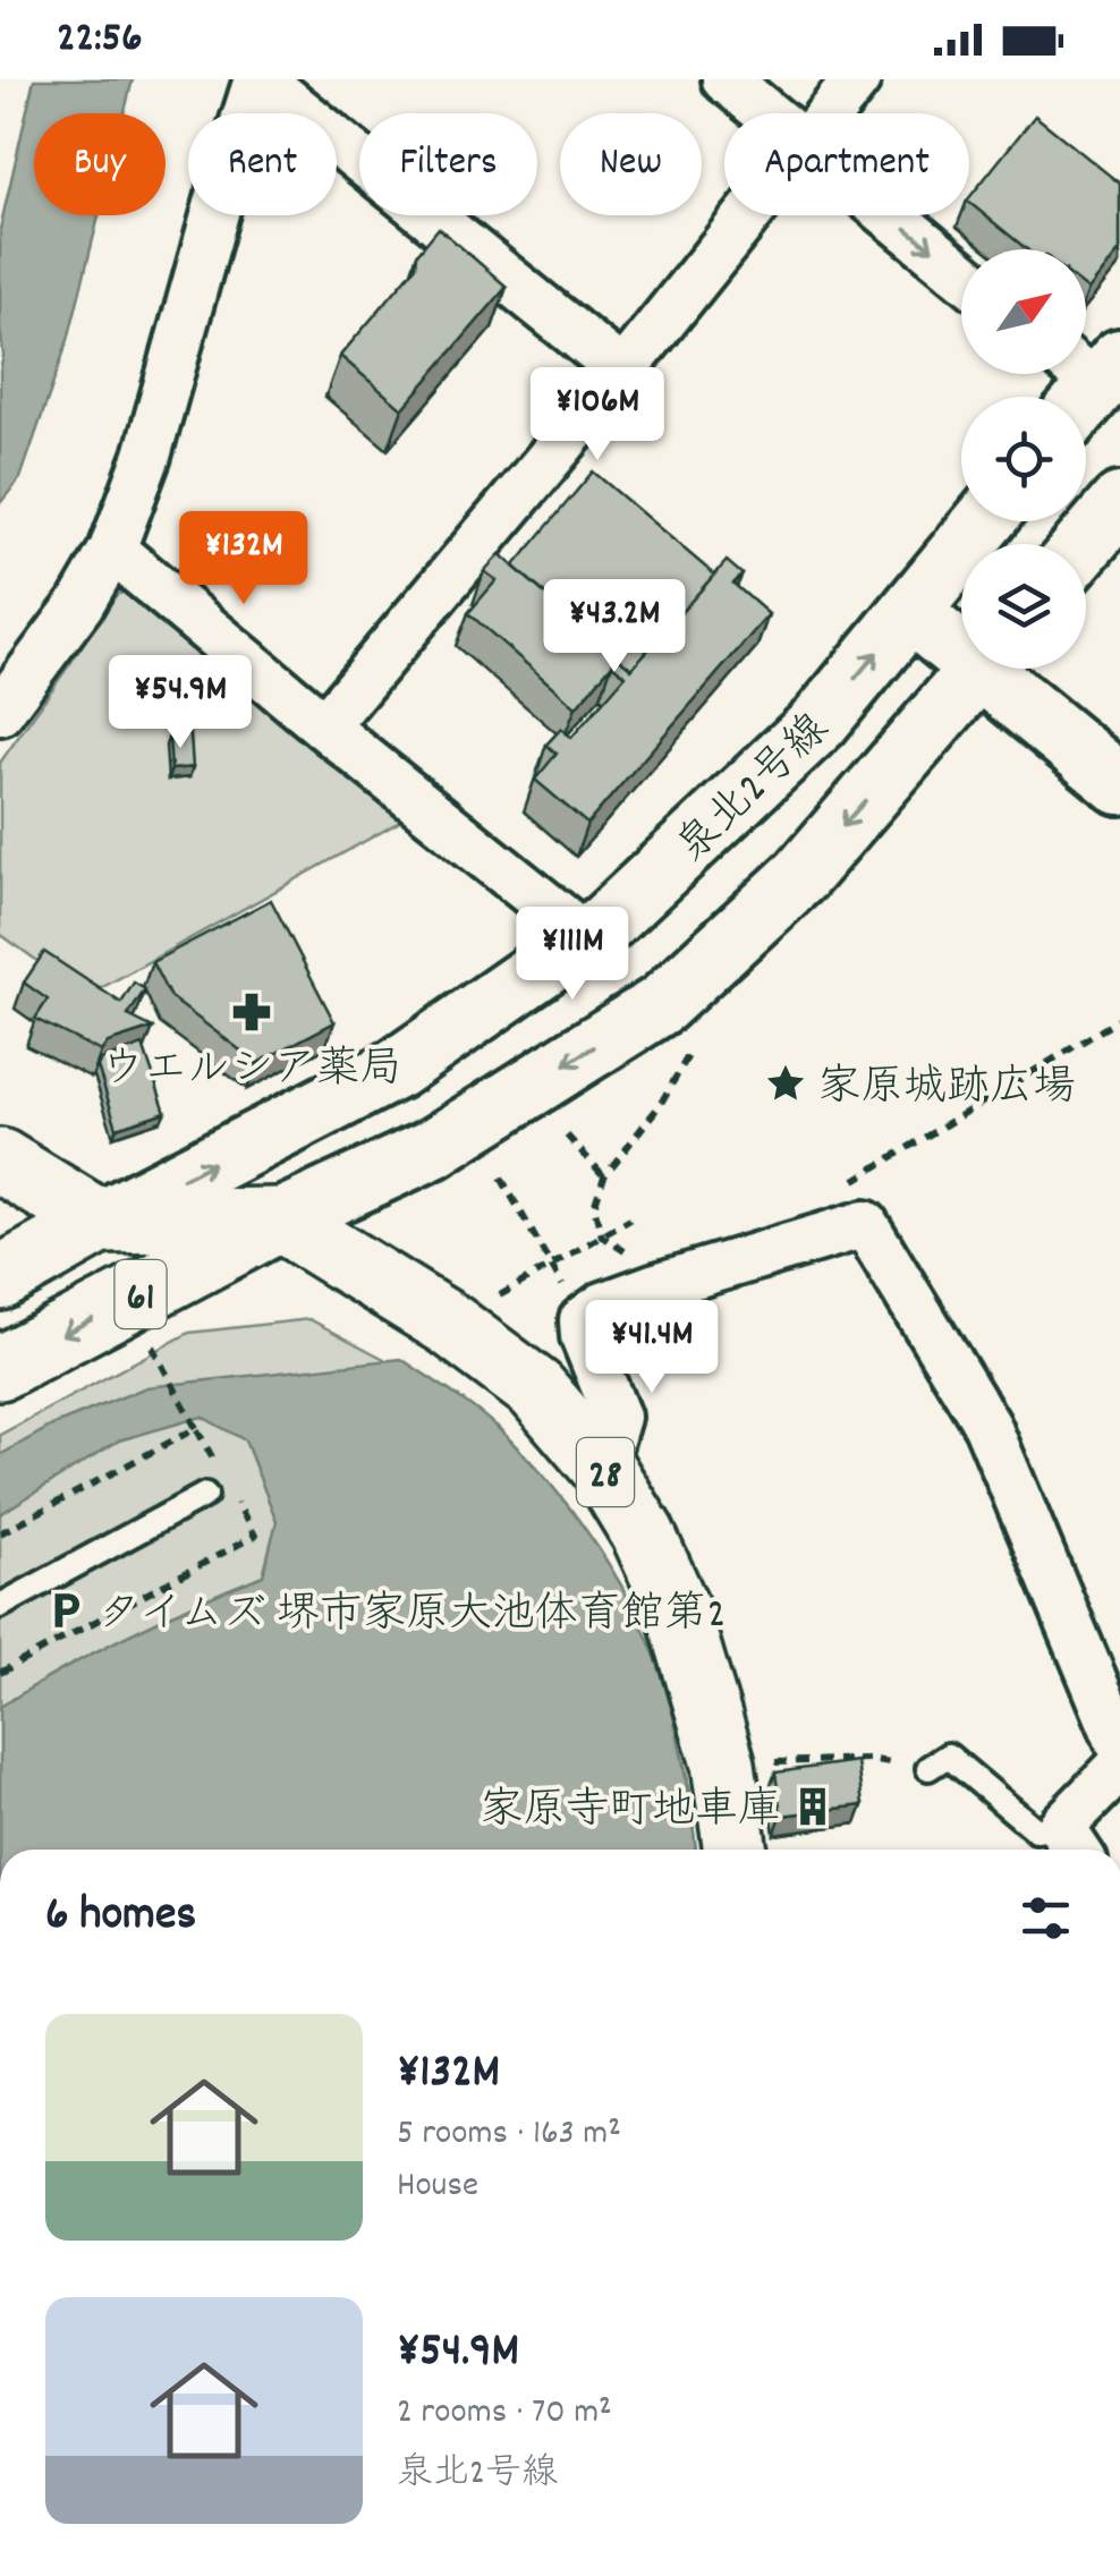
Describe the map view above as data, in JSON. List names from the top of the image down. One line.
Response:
{"streets":{"main road":["61","28"],"street":["泉北2号線"]},"crossings":[["泉北2号線","61"],["泉北2号線","28"],["61","28"]],"places":{"pharmacy":["ウエルシア薬局"],"place":["家原城跡広場"],"parking":["タイムズ 堺市家原大池体育館第2"],"building":["家原寺町地車庫"]},"north":"top right","page":{"status":"22:56","chip":["Buy","Rent","Filters","New","Apartment"],"price":["¥106M","¥132M","¥43.2M","¥54.9M","¥111M","¥41.4M"],"heading":"6 homes","list":[{"name":"¥132M","note":"5 rooms · 163 m² · House"},{"name":"¥54.9M","note":"2 rooms · 70 m² · 泉北2号線"}]}}
